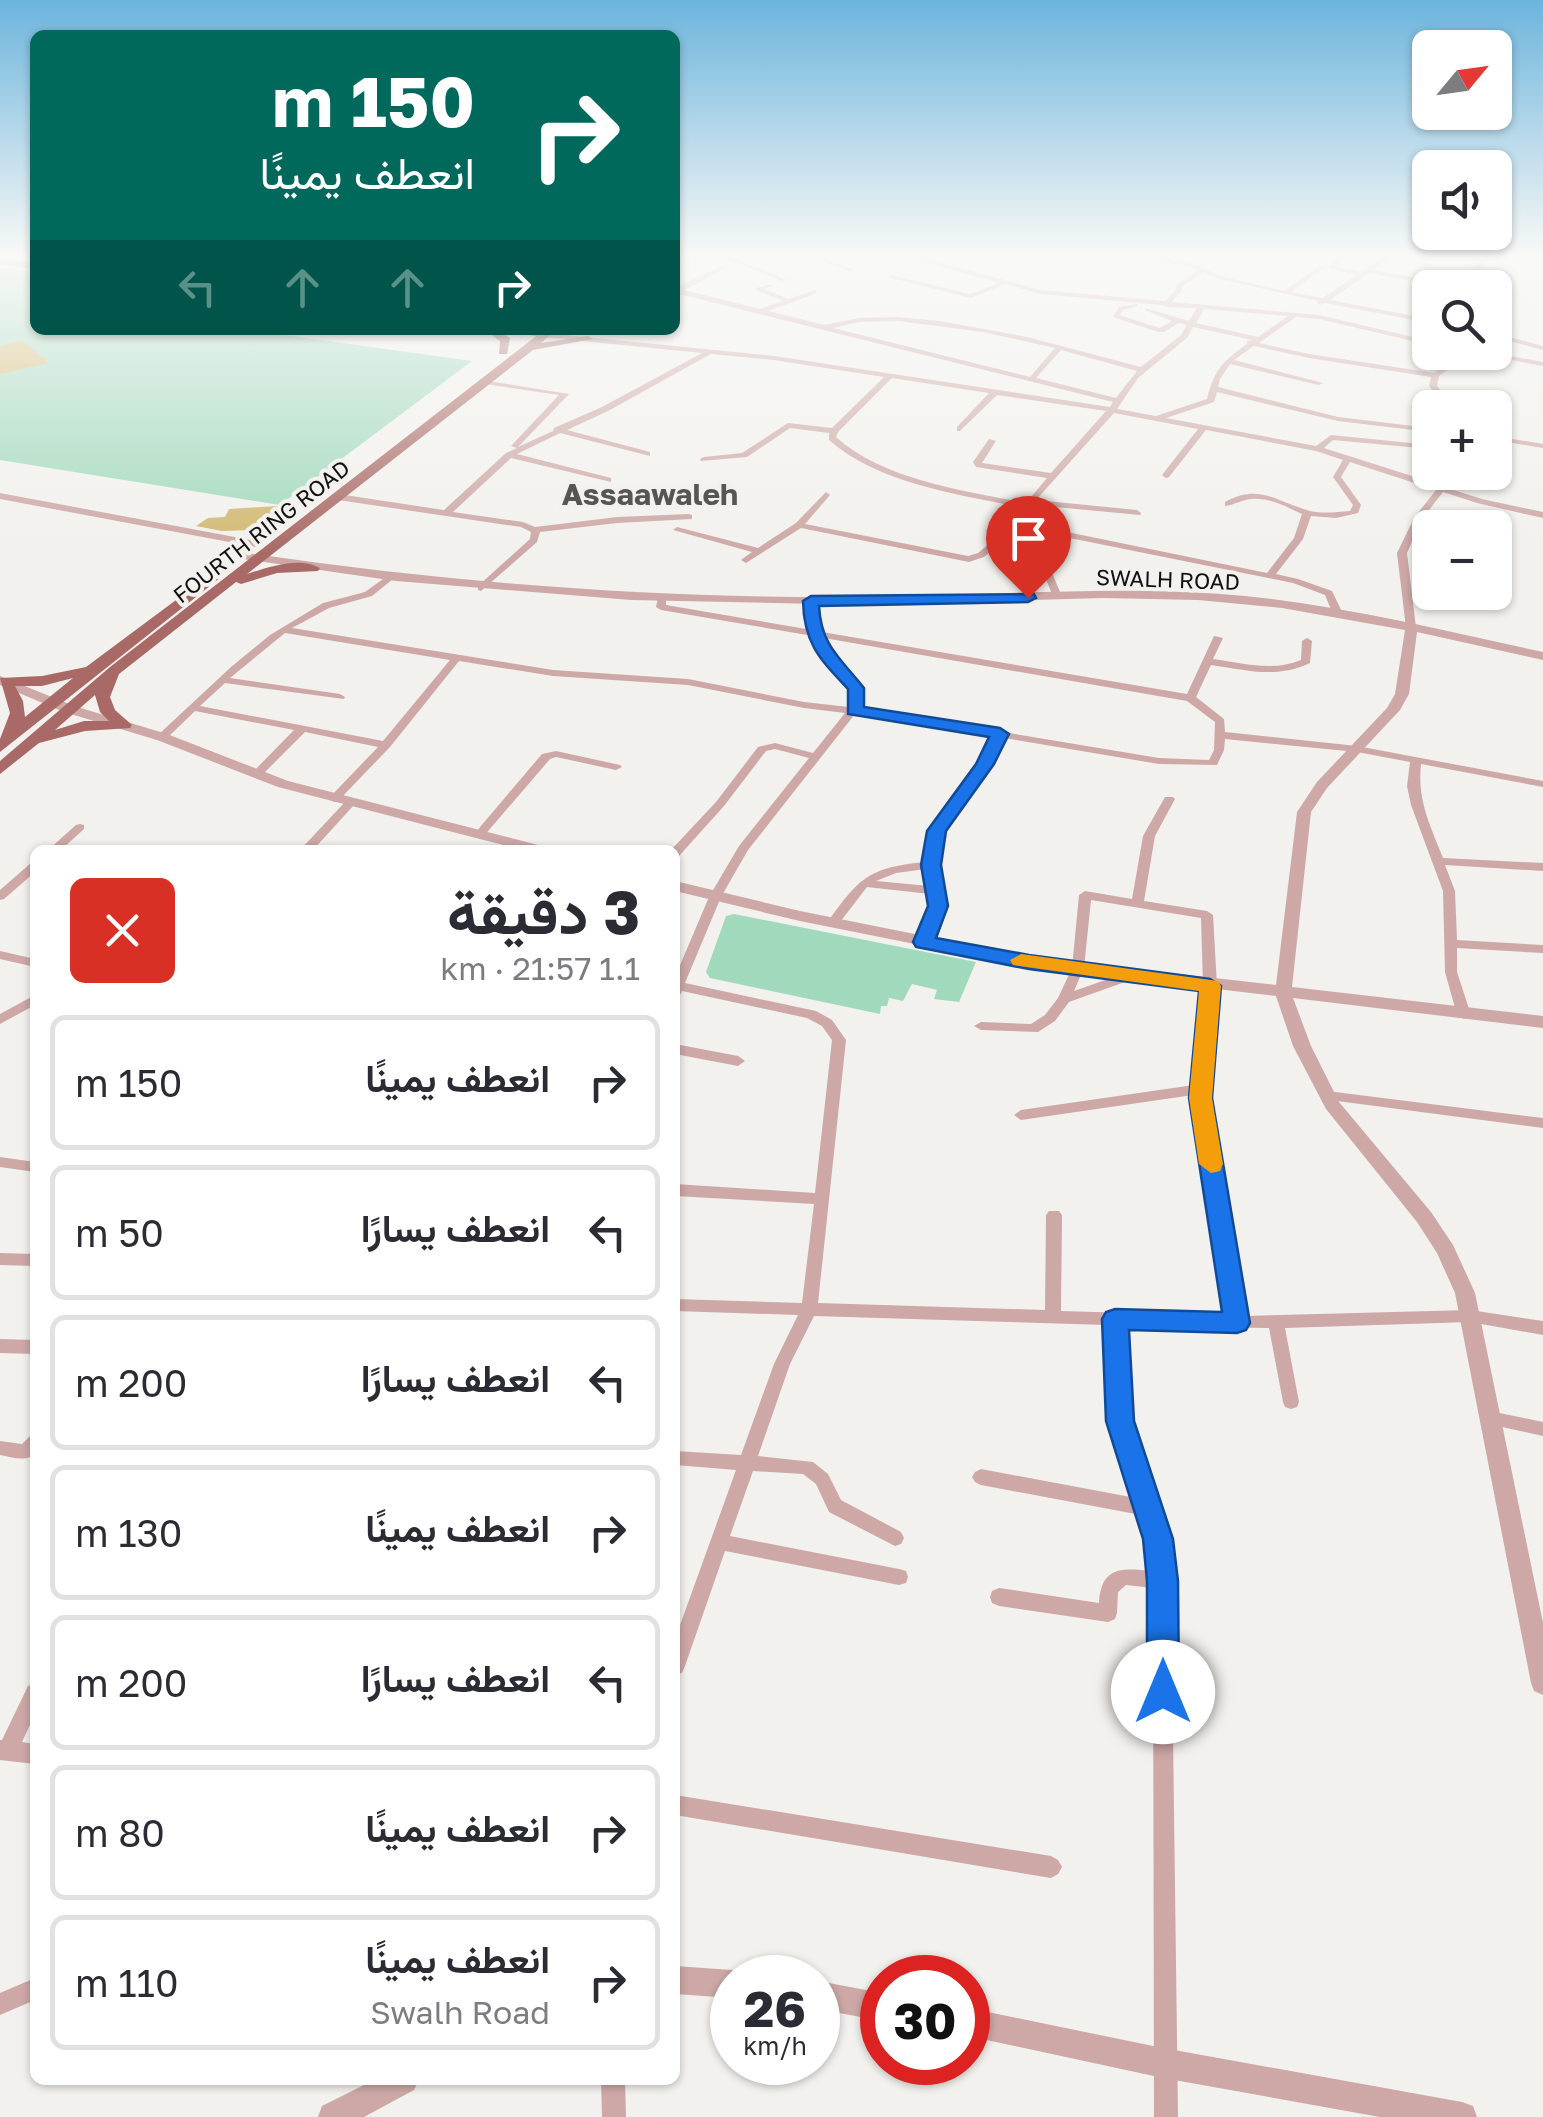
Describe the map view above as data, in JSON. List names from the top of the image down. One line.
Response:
{"streets":{"main road":["FOURTH RING ROAD"],"street":["SWALH ROAD"]},"crossings":[["FOURTH RING ROAD","SWALH ROAD"]],"districts":["Assaawaleh"],"north":"top right","page":{"map_buttons":["+","−"],"turn":["150 m","انعطف يمينًا"],"heading":["3 دقيقة","1.1 km · 21:57"],"list":[{"name":"انعطف يمينًا","value":"150 m"},{"name":"انعطف يسارًا","value":"50 m"},{"name":"انعطف يسارًا","value":"200 m"},{"name":"انعطف يمينًا","value":"130 m"},{"name":"انعطف يسارًا","value":"200 m"},{"name":"انعطف يمينًا","value":"80 m"},{"name":"انعطف يمينًا","note":"Swalh Road","value":"110 m"}],"speed":"26 km/h","limit":"30"}}
